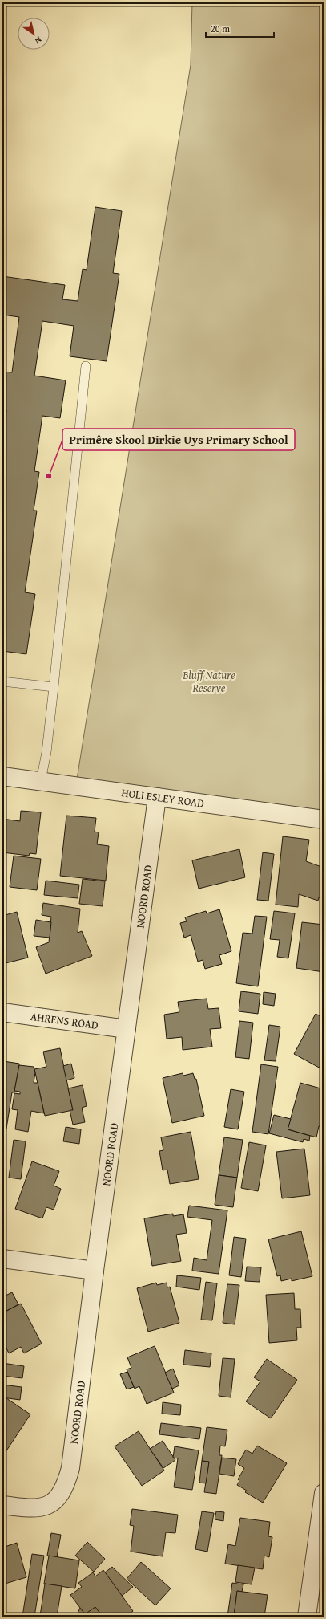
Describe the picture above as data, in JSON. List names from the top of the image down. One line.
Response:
{"streets":{"street":["HOLLESLEY ROAD","NOORD ROAD","AHRENS ROAD"]},"crossings":[["HOLLESLEY ROAD","NOORD ROAD"],["NOORD ROAD","AHRENS ROAD"]],"parks":["Bluff Nature Reserve"],"places":["Primêre Skool Dirkie Uys Primary School"],"scale_bar":"20 m","north":"bottom right"}
